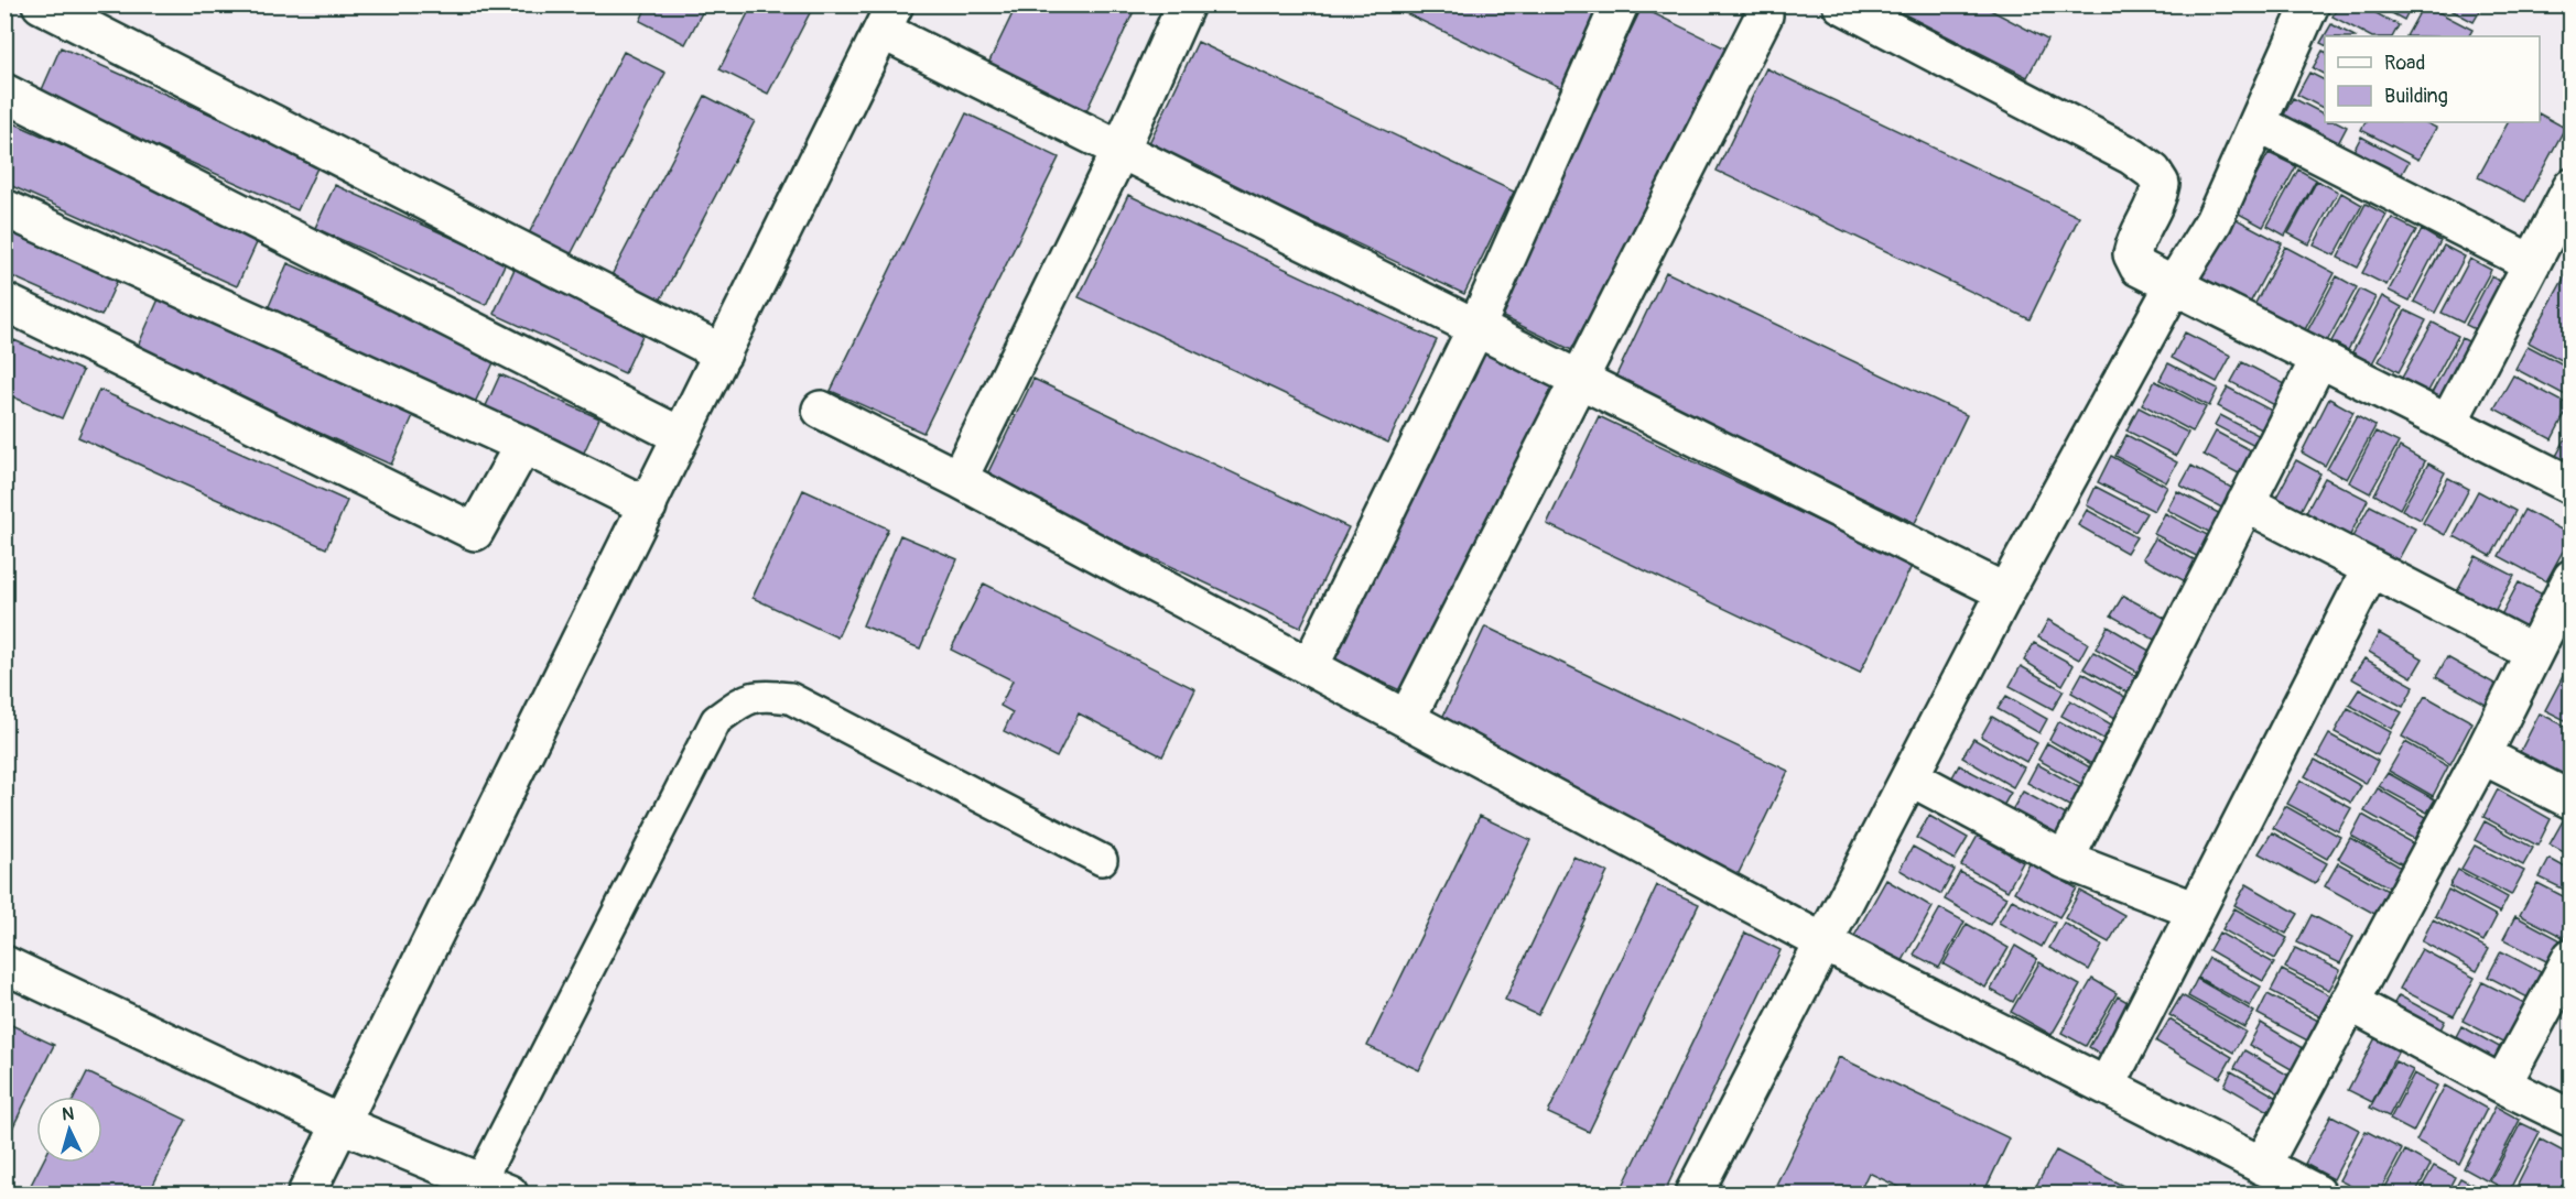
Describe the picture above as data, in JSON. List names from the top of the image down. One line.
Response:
{"legend":["Road","Building"],"north":"top"}
